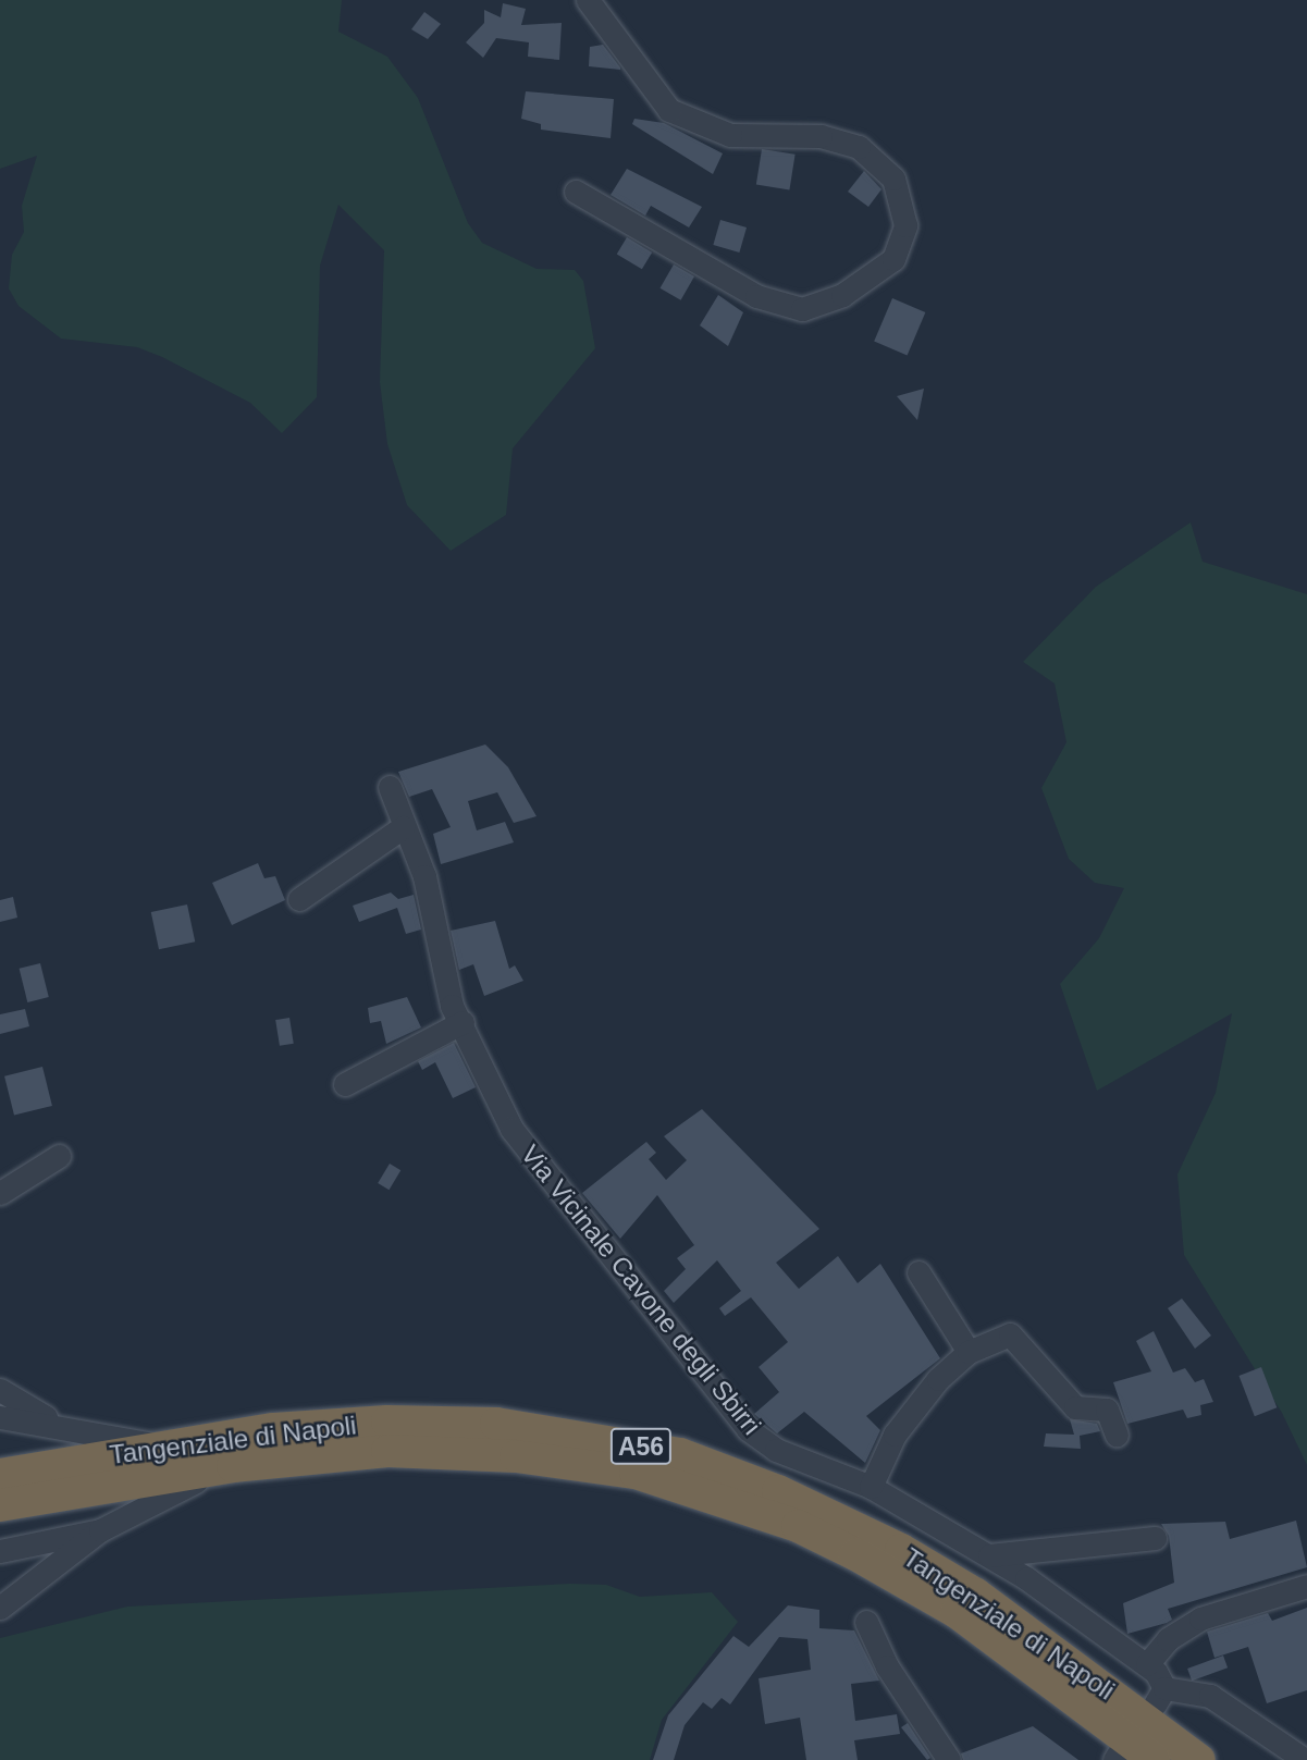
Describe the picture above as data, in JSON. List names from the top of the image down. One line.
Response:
{"streets":{"highway":["Tangenziale di Napoli","A56"],"street":["Via Vicinale Cavone degli Sbirri"]},"crossings":[["Via Vicinale Cavone degli Sbirri","Tangenziale di Napoli"]]}
